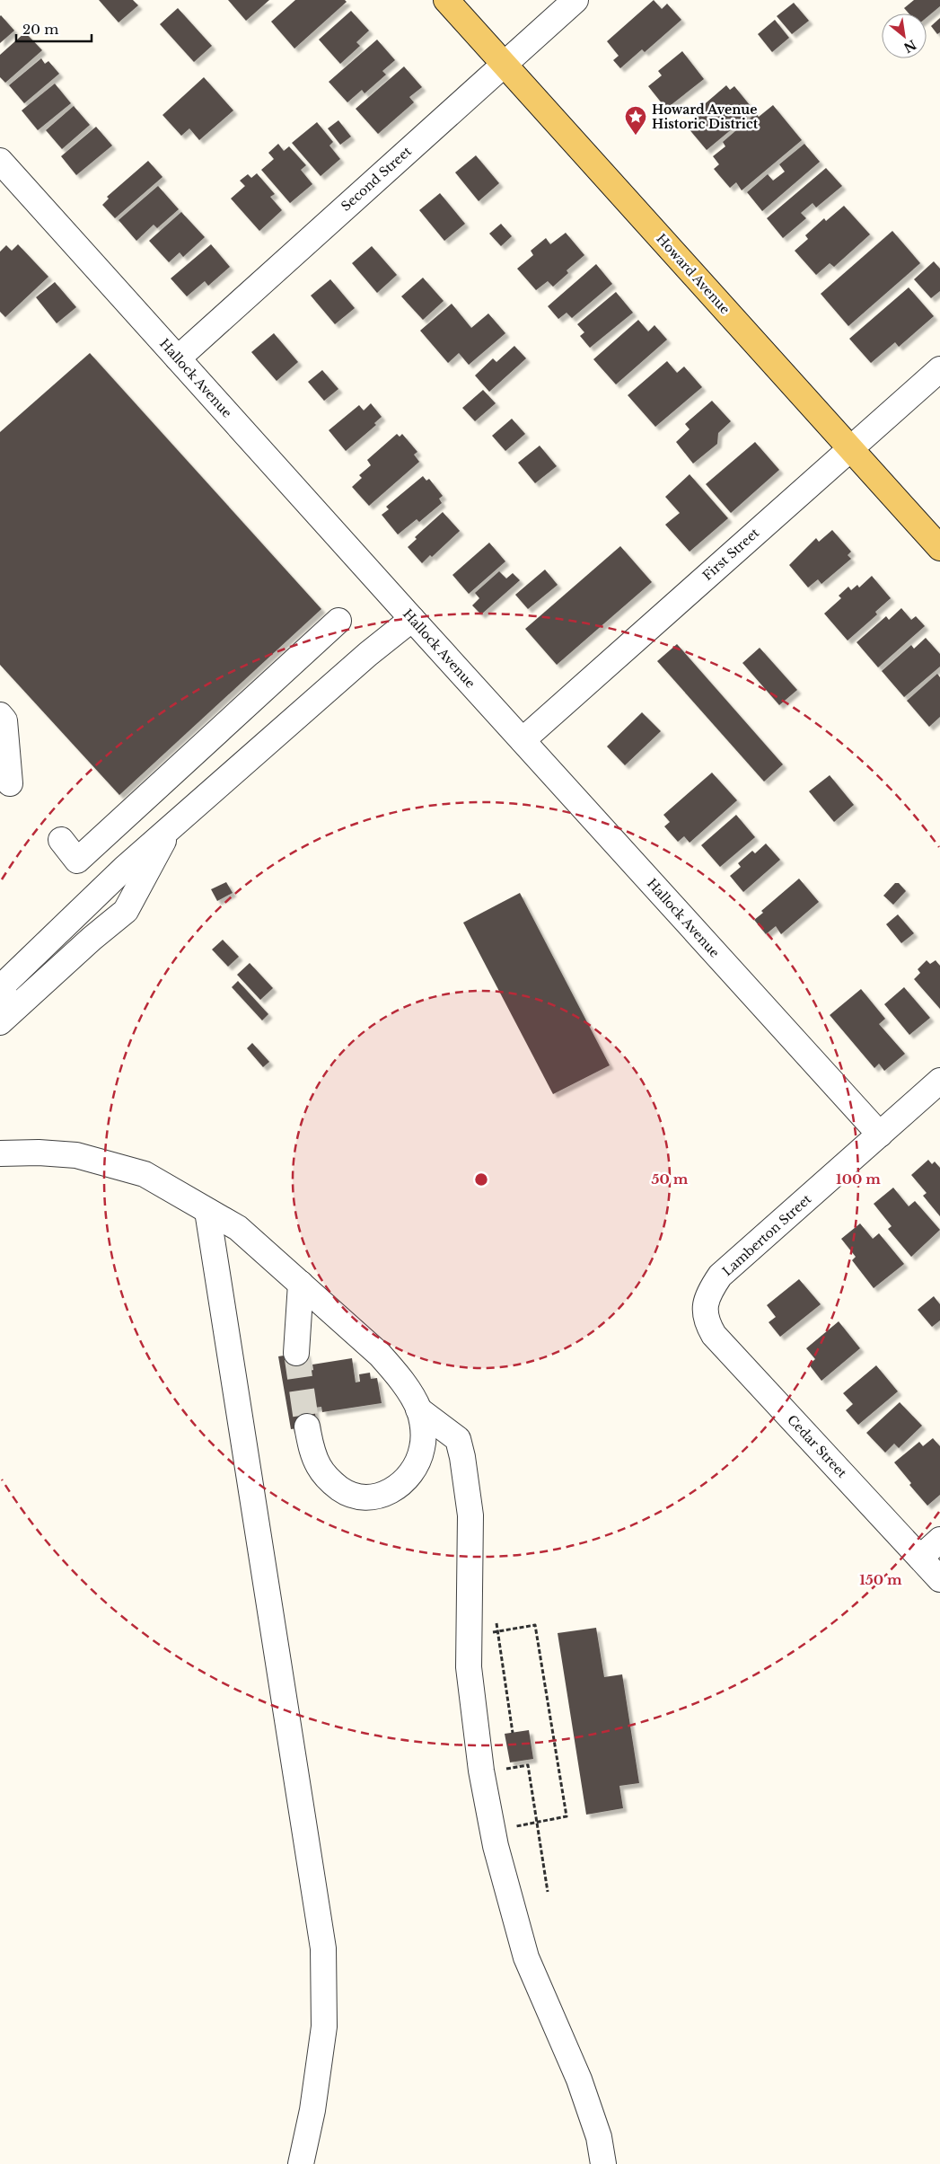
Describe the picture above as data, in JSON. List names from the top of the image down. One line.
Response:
{"streets":{"main road":["Howard Avenue"],"street":["Second Street","Hallock Avenue","First Street","Lamberton Street","Cedar Street"]},"crossings":[["Second Street","Howard Avenue"],["Second Street","Hallock Avenue"],["Howard Avenue","First Street"],["Hallock Avenue","First Street"],["Hallock Avenue","Lamberton Street"],["Lamberton Street","Cedar Street"]],"places":{"place":["Howard Avenue Historic District"]},"scale_bar":"20 m","north":"bottom right","rings":["50 m","100 m","150 m"]}
